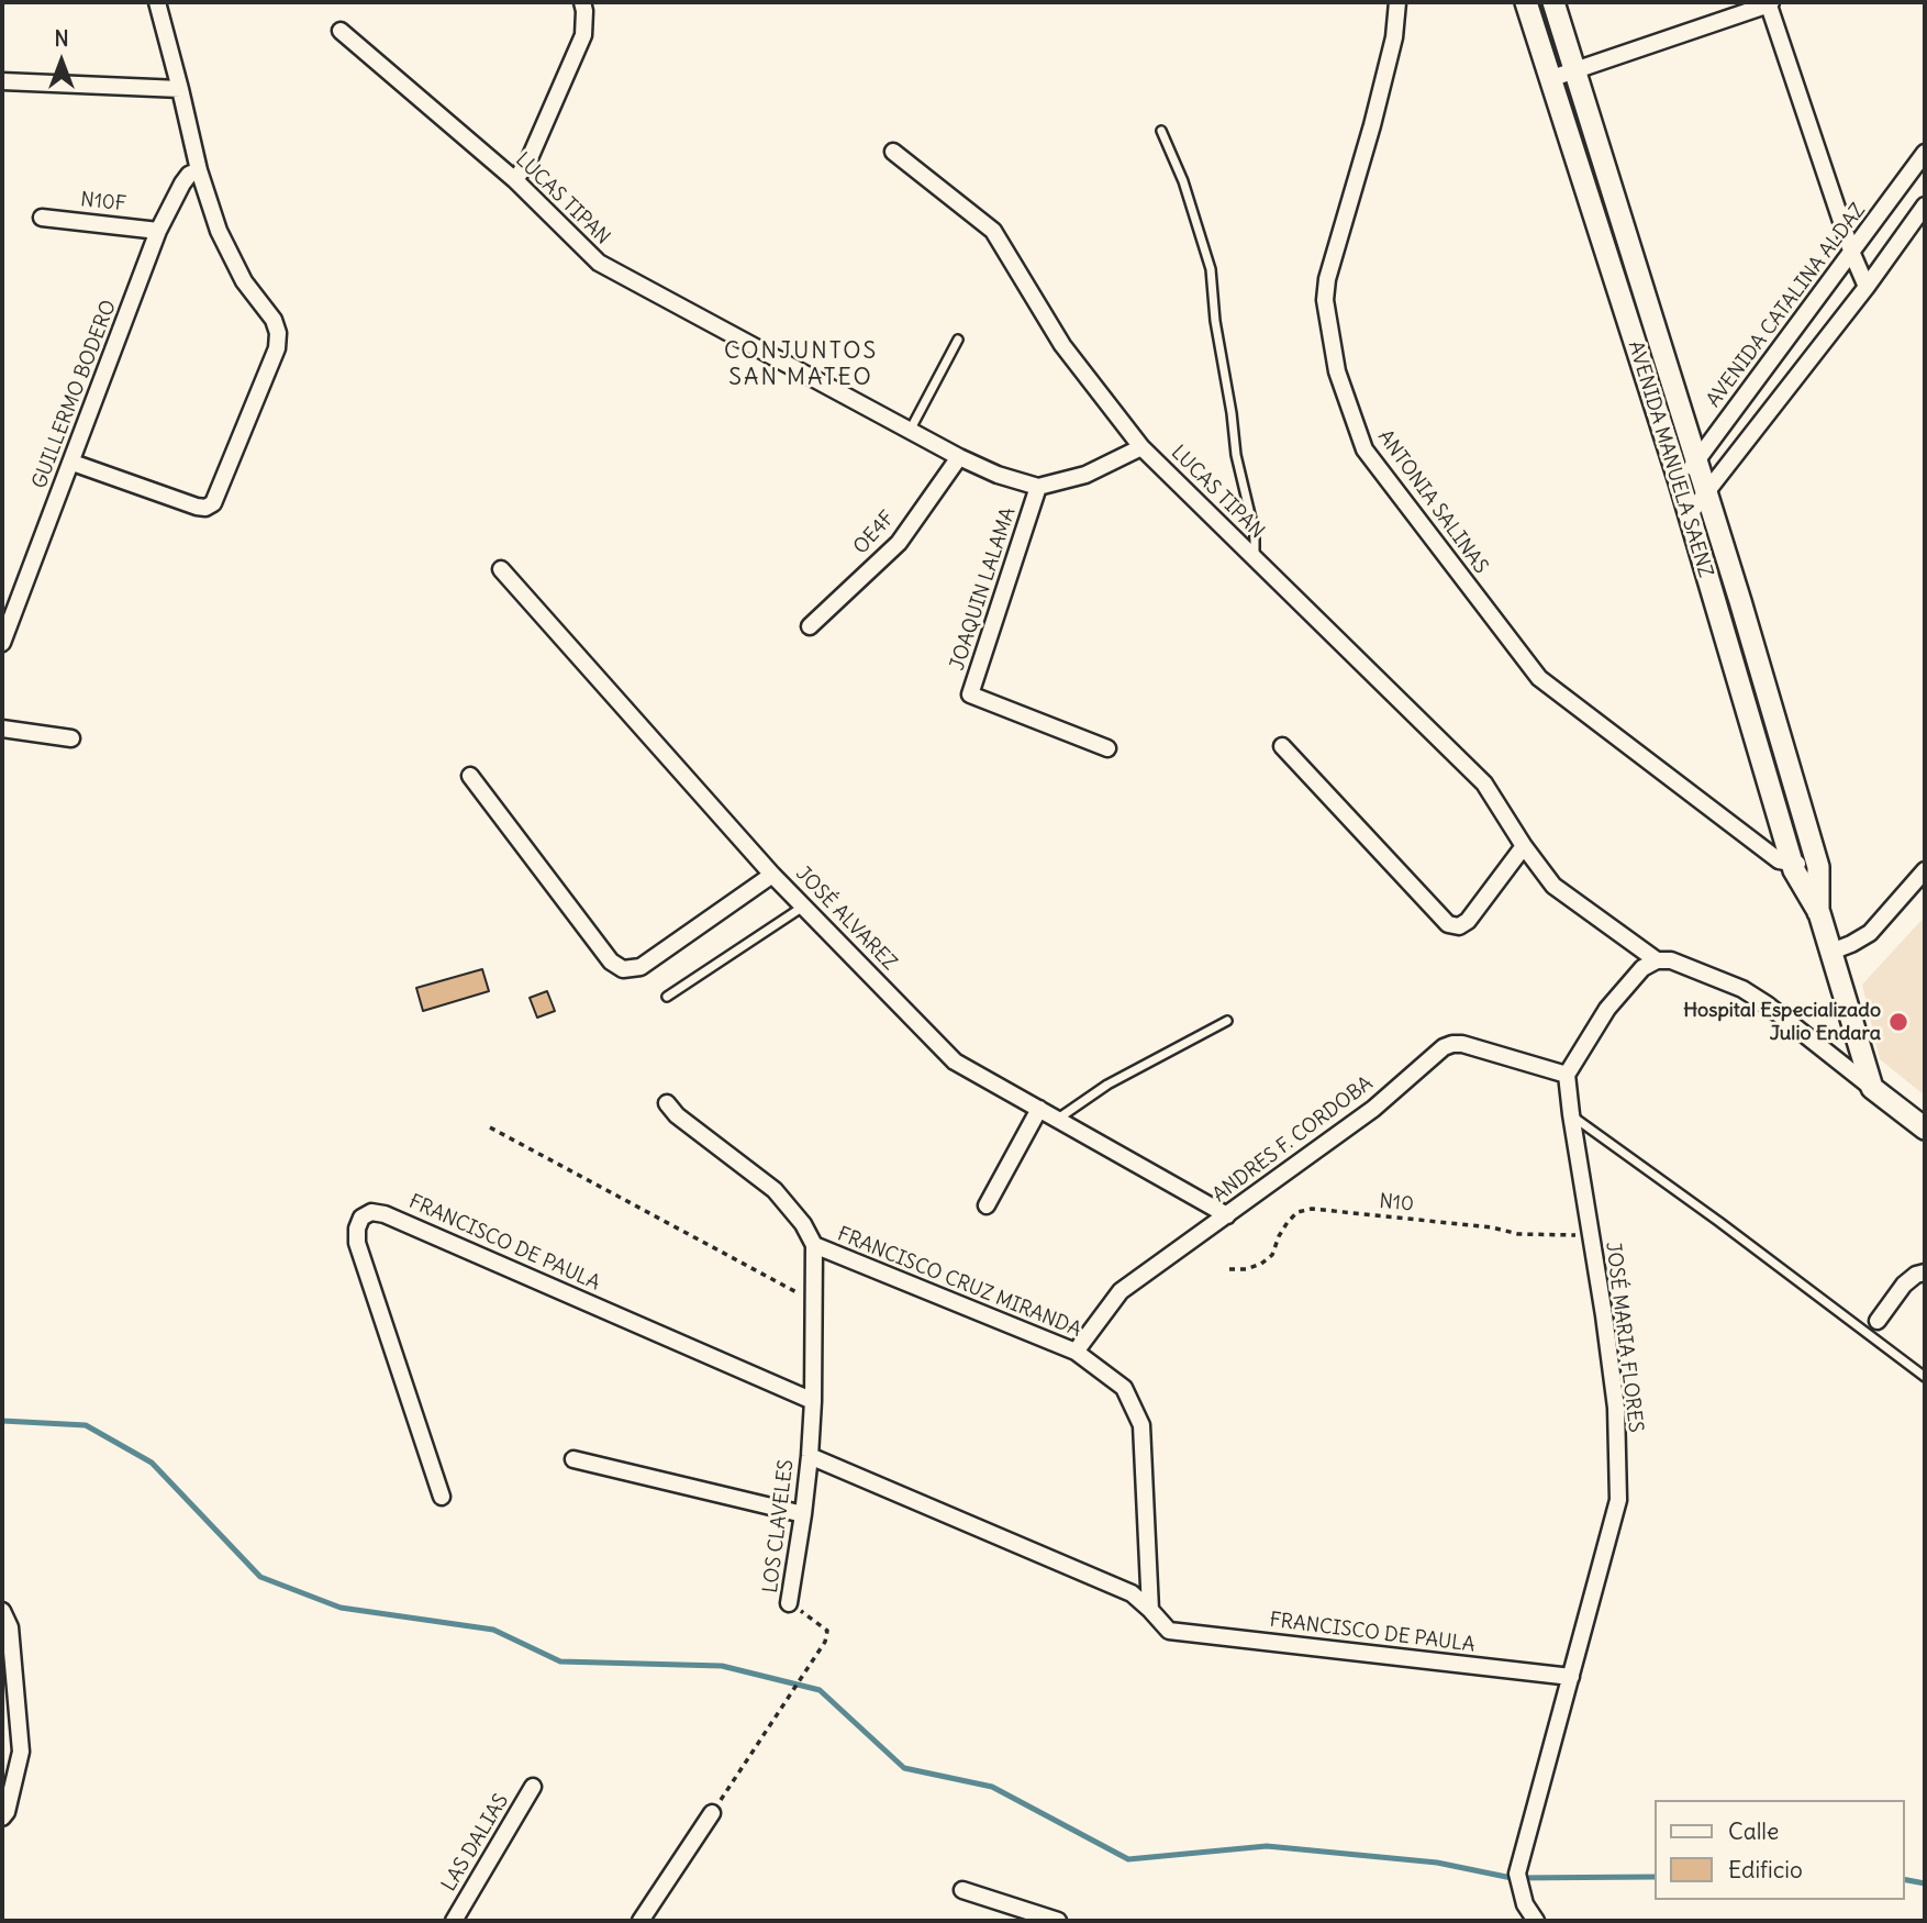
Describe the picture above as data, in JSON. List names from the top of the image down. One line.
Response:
{"streets":{"street":["LUCAS TIPAN","N10F","AVENIDA CATALINA ALDAZ","GUILLERMO BODERO","AVENIDA MANUELA SAENZ","ANTONIA SALINAS","OE4F","JOAQUIN LALAMA","JOSÉ ALVAREZ","ANDRES F. CORDOBA","FRANCISCO DE PAULA","FRANCISCO CRUZ MIRANDA","JOSÉ MARIA FLORES","LOS CLAVELES","LAS DALIAS"],"path":["N10"]},"crossings":[["LUCAS TIPAN","AVENIDA MANUELA SAENZ"],["LUCAS TIPAN","OE4F"],["LUCAS TIPAN","JOAQUIN LALAMA"],["N10F","GUILLERMO BODERO"],["AVENIDA CATALINA ALDAZ","AVENIDA MANUELA SAENZ"],["AVENIDA MANUELA SAENZ","ANTONIA SALINAS"],["JOSÉ ALVAREZ","ANDRES F. CORDOBA"],["ANDRES F. CORDOBA","FRANCISCO CRUZ MIRANDA"],["ANDRES F. CORDOBA","JOSÉ MARIA FLORES"],["N10","JOSÉ MARIA FLORES"],["FRANCISCO DE PAULA","FRANCISCO CRUZ MIRANDA"],["FRANCISCO DE PAULA","JOSÉ MARIA FLORES"],["FRANCISCO DE PAULA","LOS CLAVELES"],["FRANCISCO CRUZ MIRANDA","LOS CLAVELES"]],"districts":["CONJUNTOS SAN MATEO"],"places":["Hospital Especializado Julio Endara"],"legend":["Calle","Edificio"],"north":"top"}
